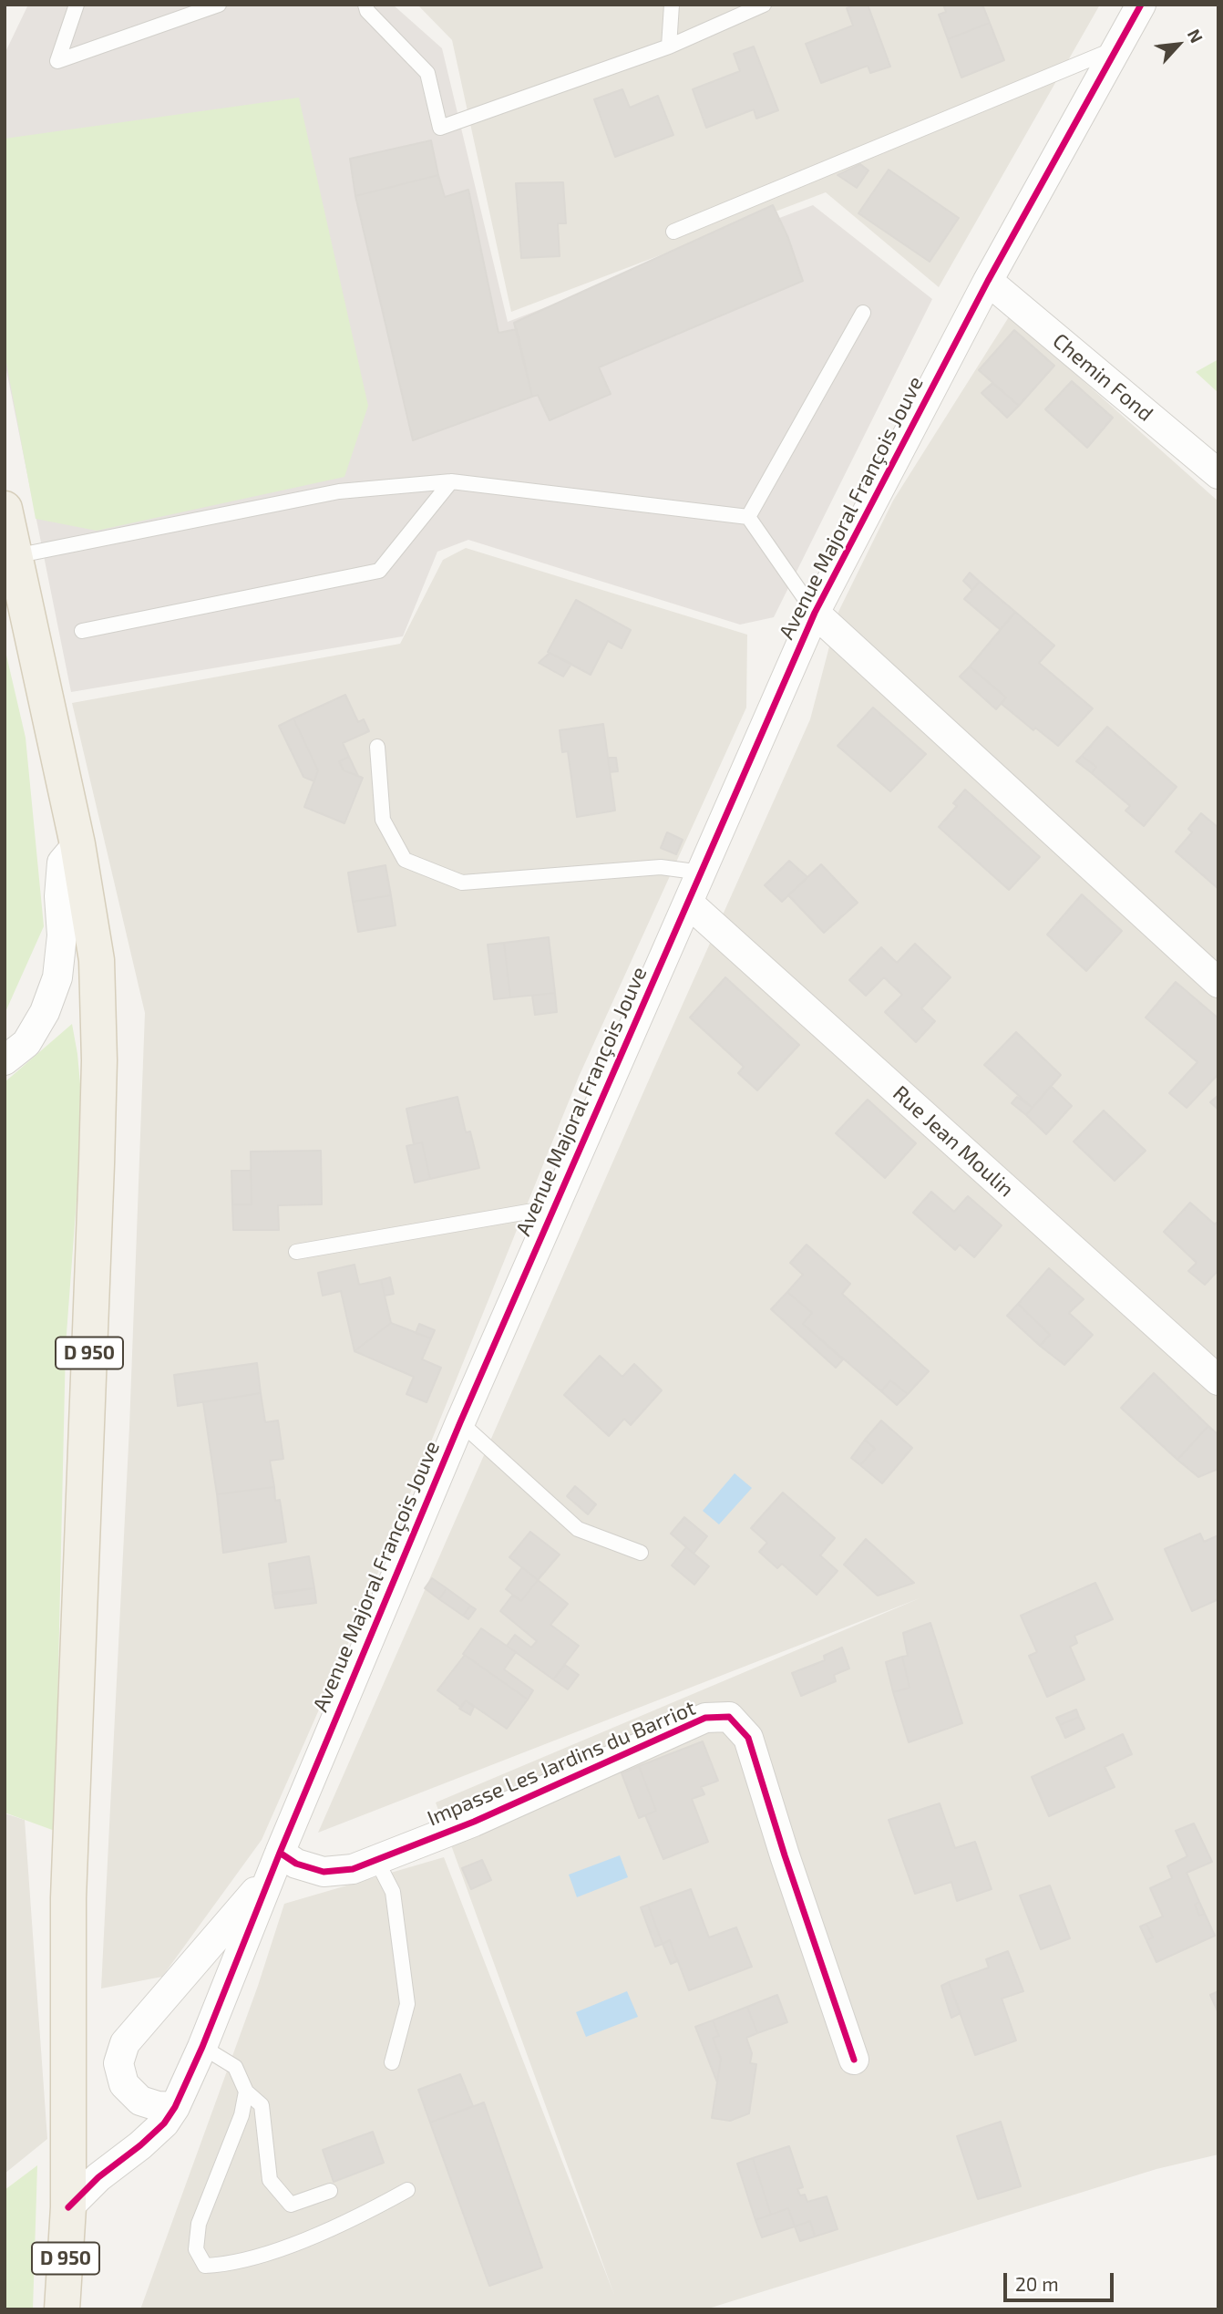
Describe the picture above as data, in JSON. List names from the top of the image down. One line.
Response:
{"streets":{"main road":["D 950"],"street":["Chemin Fond","Avenue Majoral François Jouve","Rue Jean Moulin","Impasse Les Jardins du Barriot"]},"crossings":[["Chemin Fond","Avenue Majoral François Jouve"],["Avenue Majoral François Jouve","Rue Jean Moulin"],["Avenue Majoral François Jouve","D 950"],["Avenue Majoral François Jouve","Impasse Les Jardins du Barriot"]],"scale_bar":"20 m","north":"top right"}
